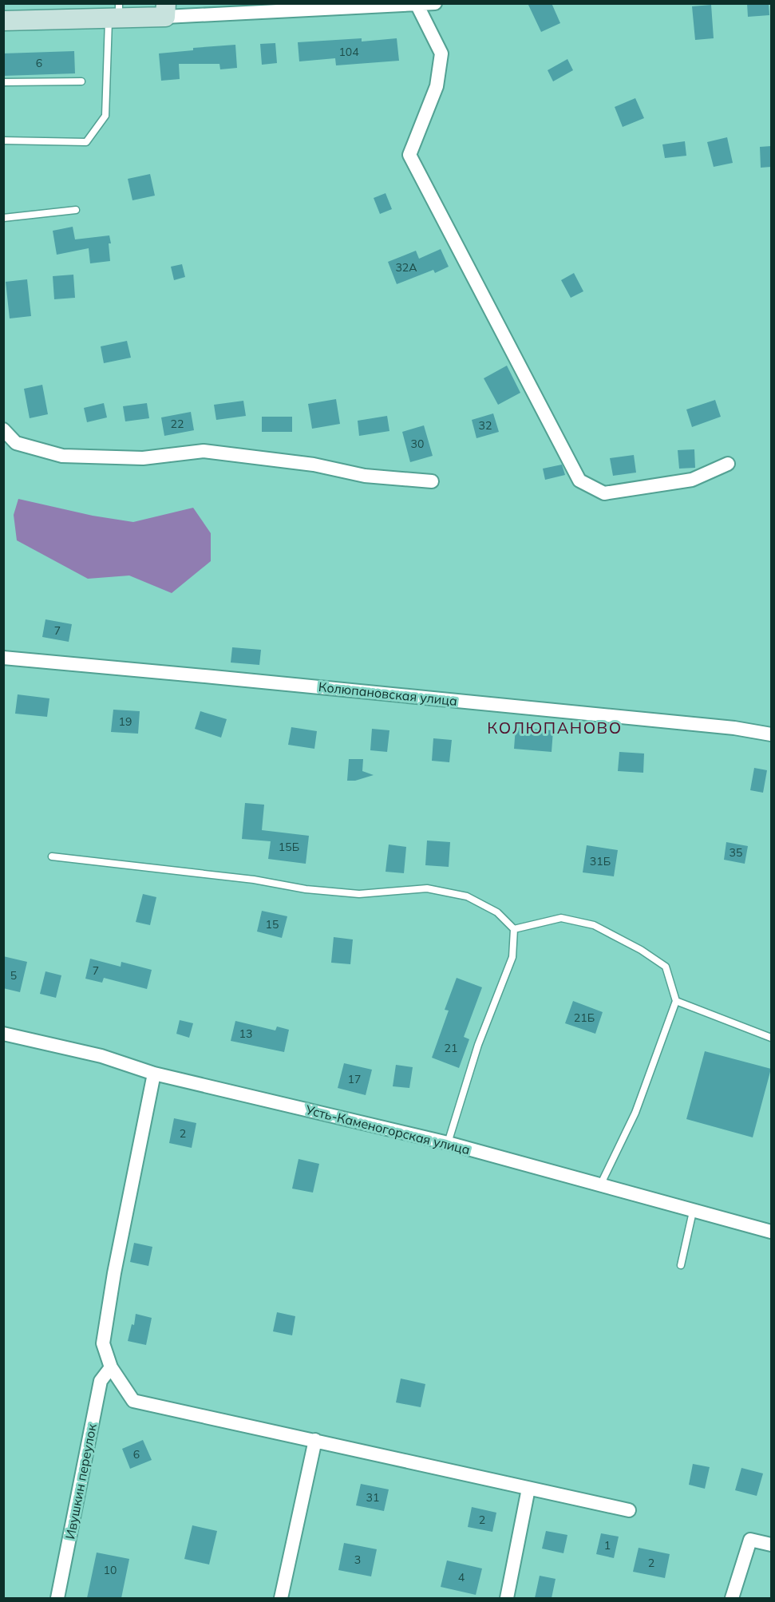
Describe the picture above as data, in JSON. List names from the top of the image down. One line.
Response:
{"streets":{"street":["Колюпановская улица","Усть-Каменогорская улица","Ивушкин переулок"]},"districts":["КОЛЮПАНОВО"],"house_numbers":["104","6","32А","22","32","30","7","19","15Б","35","31Б","15","7","5","21Б","13","21","17","2","6","31","2","1","3","2","10","4"]}
